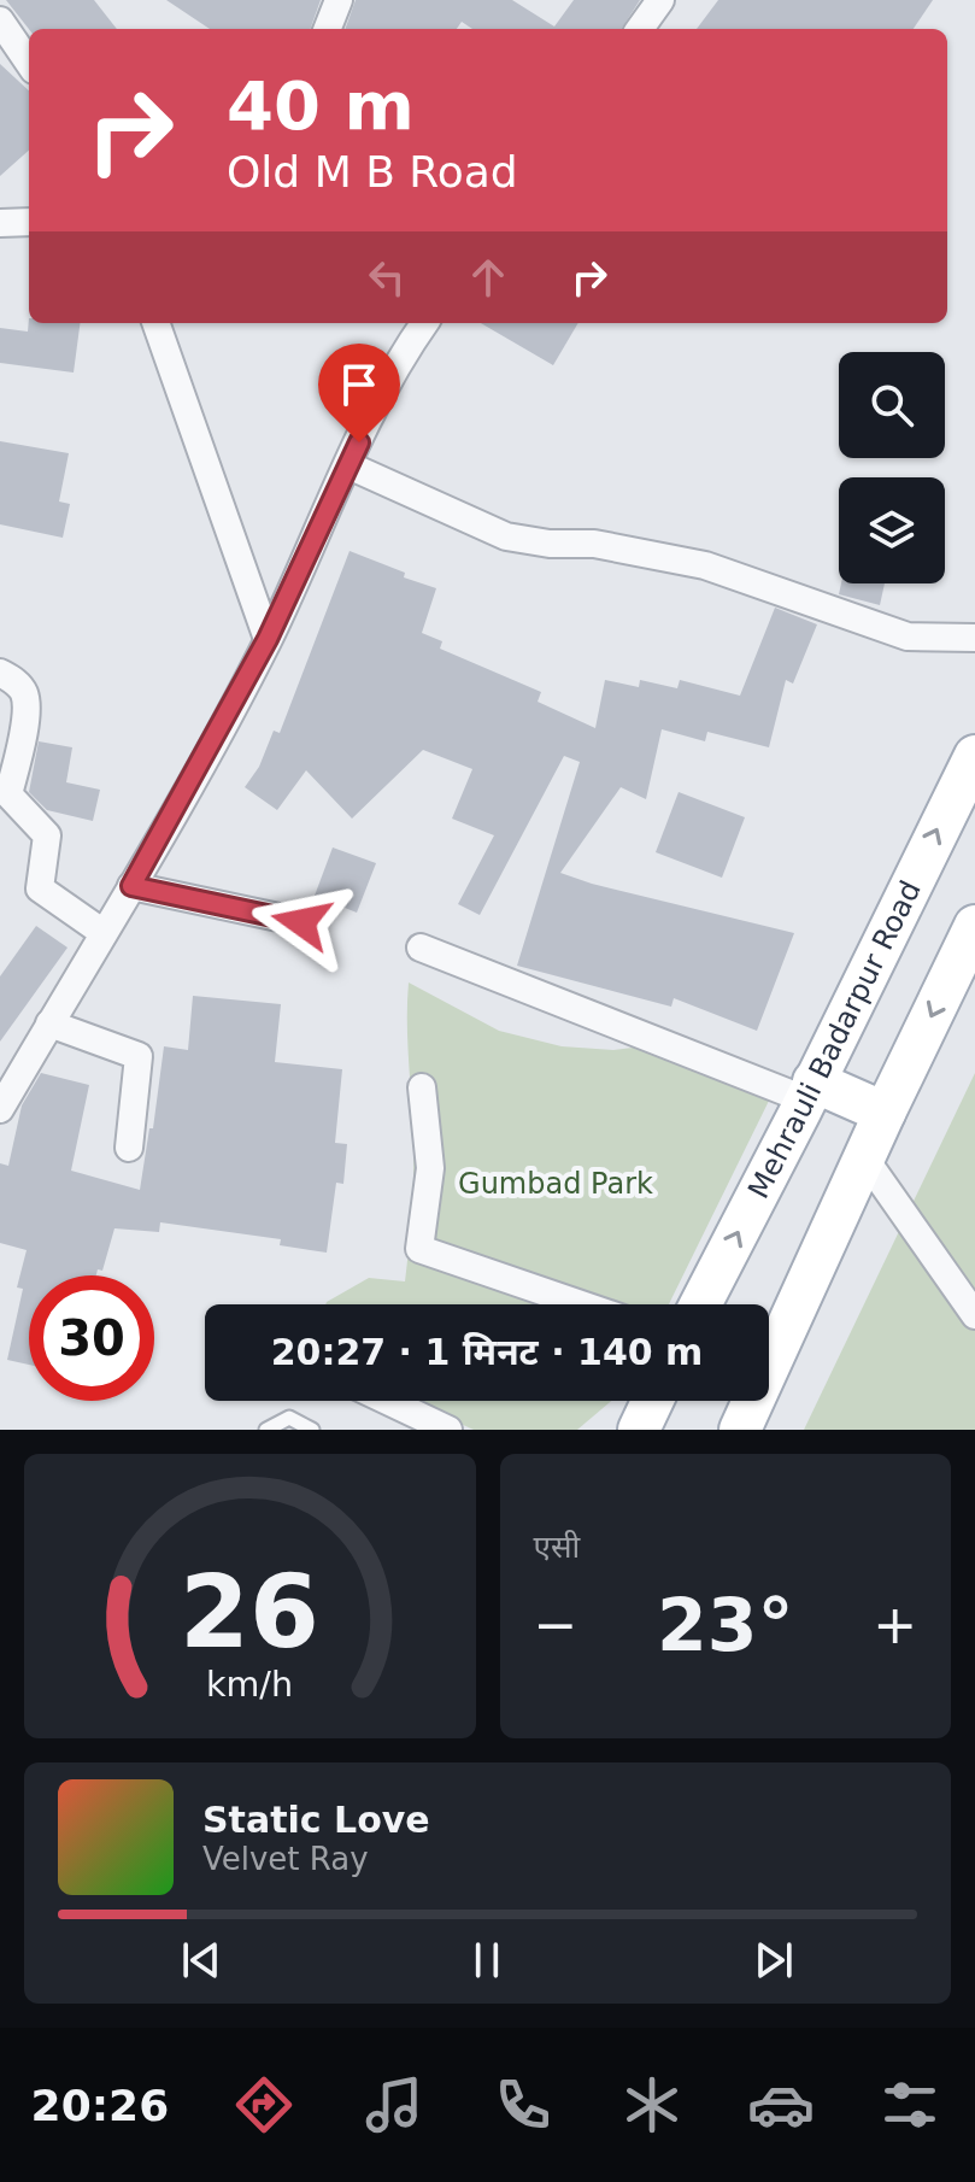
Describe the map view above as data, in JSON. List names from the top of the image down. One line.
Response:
{"streets":{"main road":["Mehrauli Badarpur Road"]},"parks":["Gumbad Park"],"page":{"turn":["40 m","Old M B Road"],"limit":"30","trip":"20:27 · 1 मिनट · 140 m","tile":"एसी","heat":["−","23°","+"],"song":["Static Love","Velvet Ray"],"tabs":"20:26","gauge":["26","km/h"]}}
